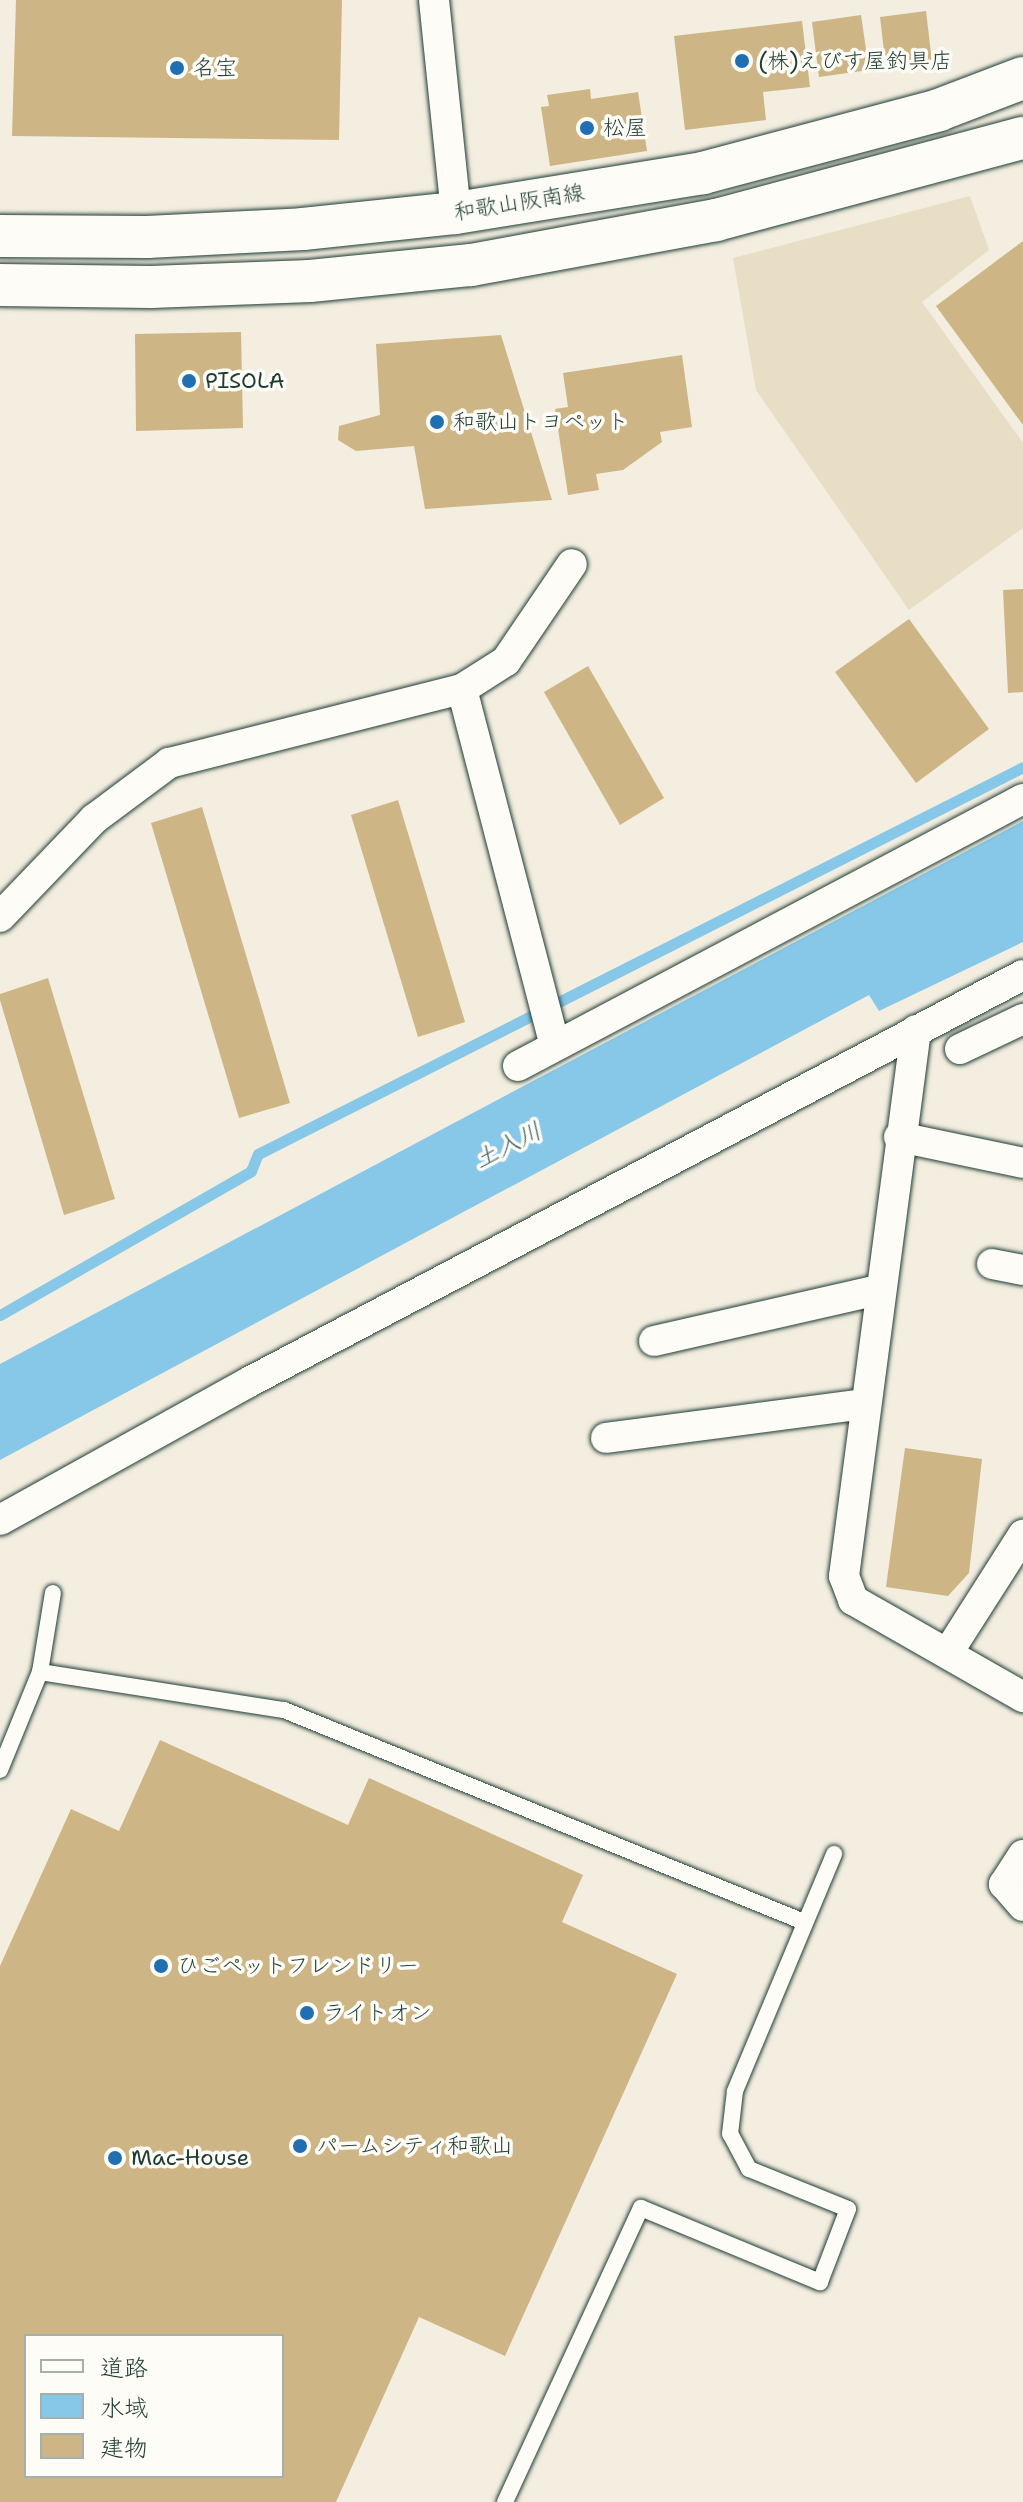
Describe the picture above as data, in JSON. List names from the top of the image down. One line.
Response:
{"streets":{"main road":["和歌山阪南線"]},"water":["土入川"],"places":["(株)えびす屋釣具店","名宝","松屋","PISOLA","和歌山トヨペット","ひごペットフレンドリー","ライトオン","パームシティ和歌山","Mac-House"],"legend":["道路","水域","建物"]}
